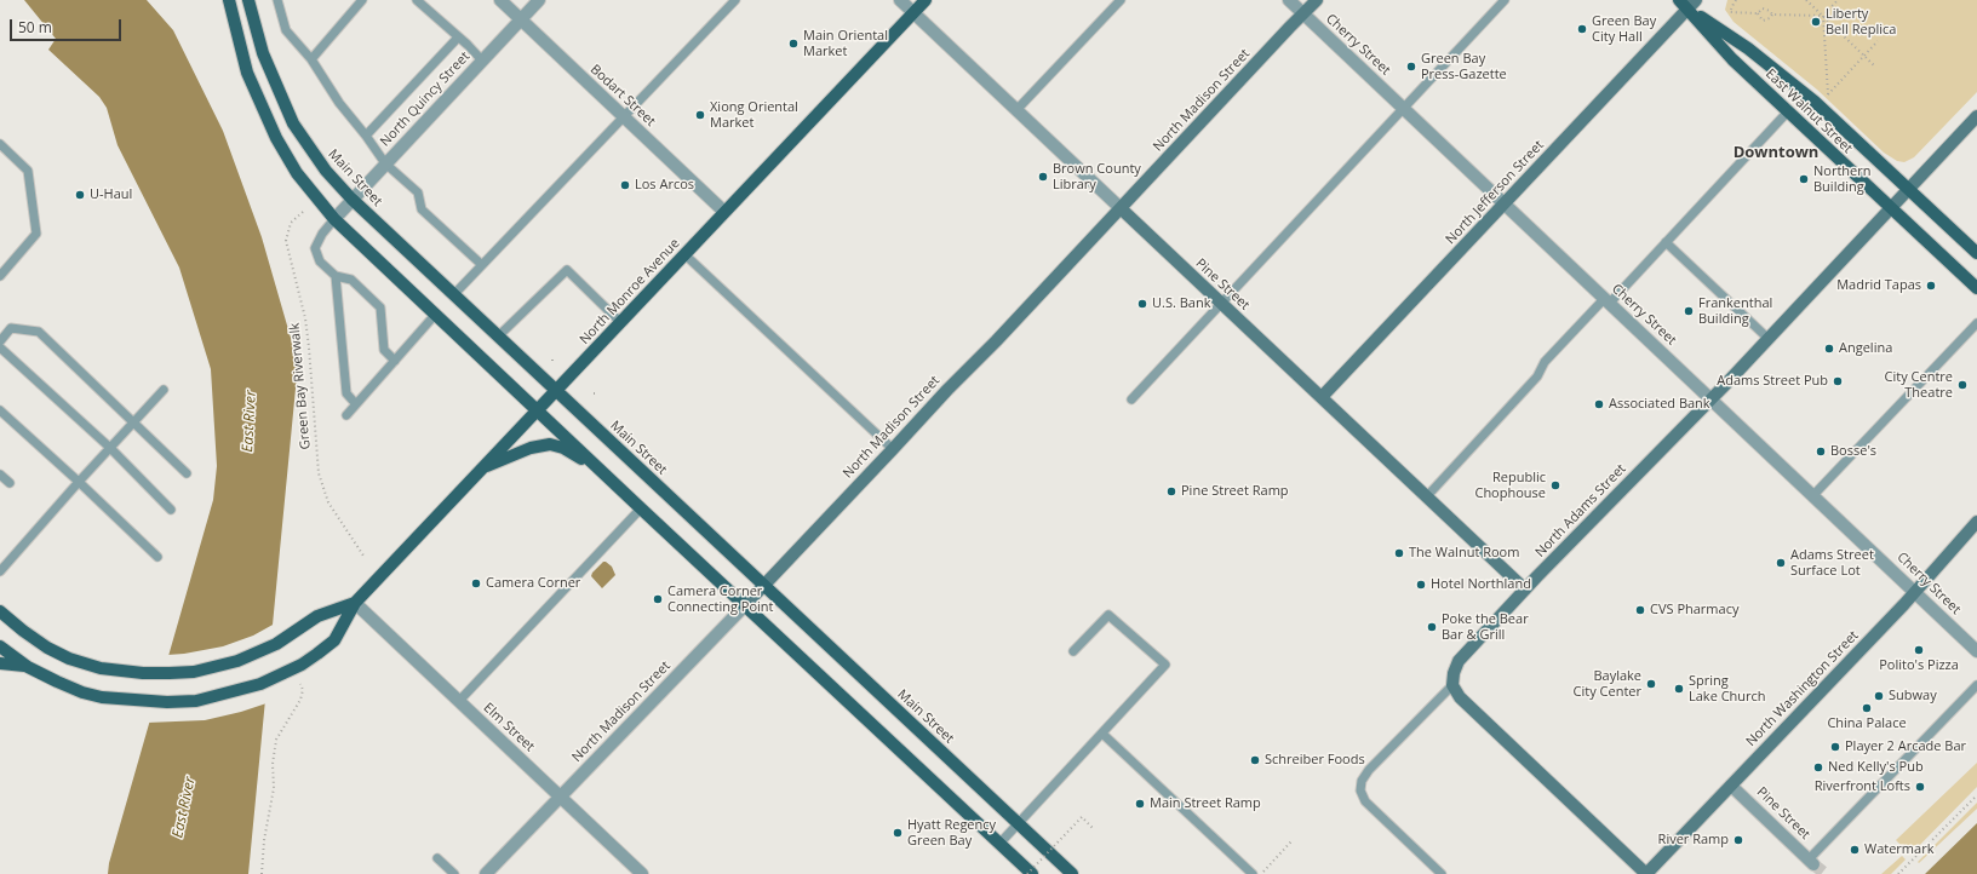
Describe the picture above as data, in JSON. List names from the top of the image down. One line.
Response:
{"streets":{"main road":["East Walnut Street","Main Street","North Monroe Avenue"],"street":["Cherry Street","Bodart Street","North Quincy Street","North Madison Street","North Jefferson Street","Pine Street","North Adams Street","North Washington Street","Elm Street"],"path":["Green Bay Riverwalk"]},"crossings":[["Cherry Street","North Madison Street"],["Cherry Street","North Jefferson Street"],["Cherry Street","North Adams Street"],["Cherry Street","North Washington Street"],["Bodart Street","North Quincy Street"],["Bodart Street","North Monroe Avenue"],["North Quincy Street","Main Street"],["North Madison Street","Main Street"],["North Madison Street","Pine Street"],["North Madison Street","Elm Street"],["East Walnut Street","North Jefferson Street"],["East Walnut Street","North Adams Street"],["Main Street","North Monroe Avenue"],["North Jefferson Street","Pine Street"],["Pine Street","North Monroe Avenue"],["Pine Street","North Adams Street"],["Pine Street","North Washington Street"],["North Monroe Avenue","Elm Street"]],"districts":["Downtown"],"water":["East River"],"places":["Liberty Bell Replica","Green Bay City Hall","Main Oriental Market","Green Bay Press-Gazette","Xiong Oriental Market","Brown County Library","Northern Building","Los Arcos","U-Haul","Madrid Tapas","U.S. Bank","Frankenthal Building","Angelina","Adams Street Pub","City Centre Theatre","Associated Bank","Bosse's","Republic Chophouse","Pine Street Ramp","The Walnut Room","Adams Street Surface Lot","Camera Corner","Hotel Northland","Camera Corner Connecting Point","CVS Pharmacy","Poke the Bear Bar & Grill","Polito's Pizza","Baylake City Center","Spring Lake Church","Subway","China Palace","Player 2 Arcade Bar","Schreiber Foods","Ned Kelly's Pub","Riverfront Lofts","Main Street Ramp","Hyatt Regency Green Bay","River Ramp","Watermark"],"scale_bar":"50 m"}
